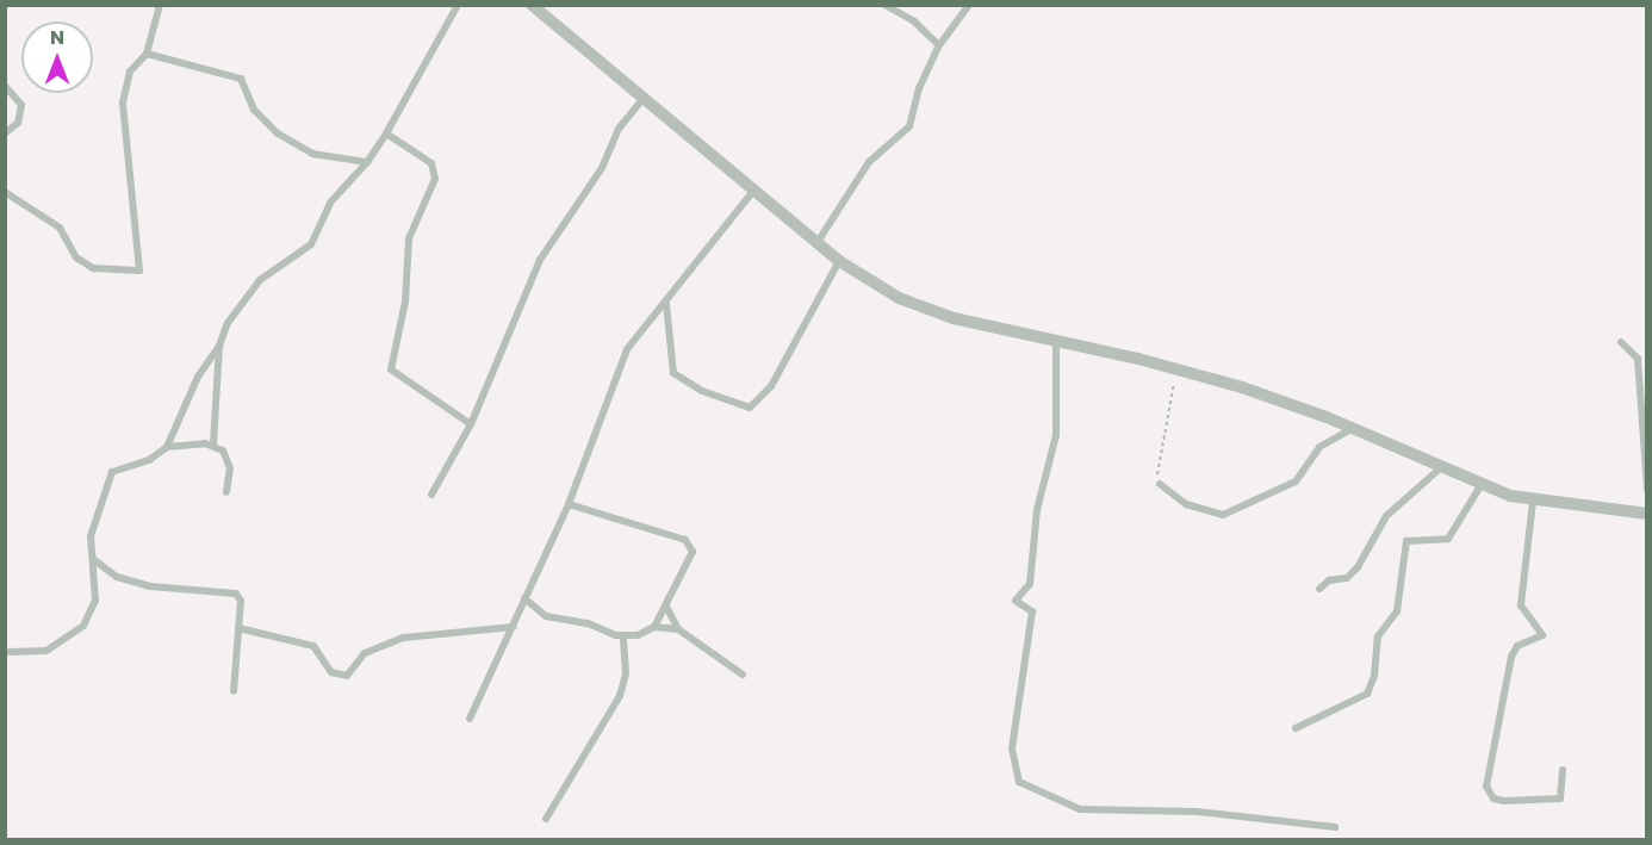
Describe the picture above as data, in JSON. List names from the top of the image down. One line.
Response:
{"north":"top"}
